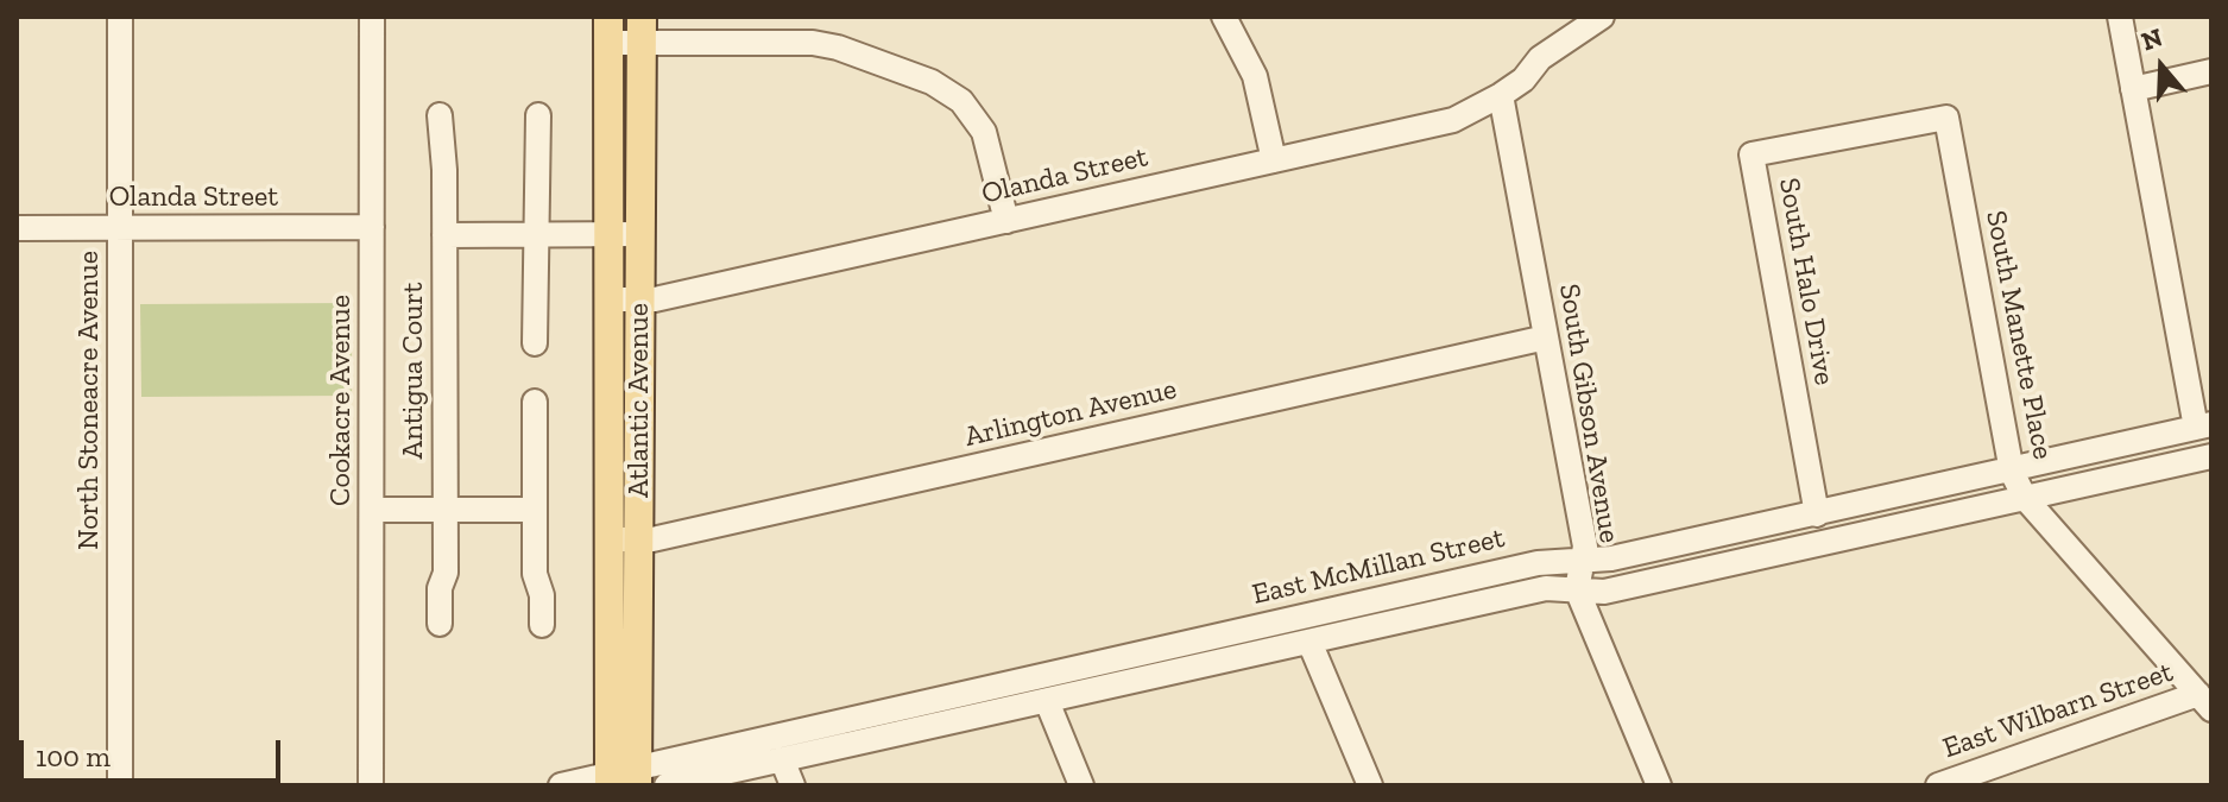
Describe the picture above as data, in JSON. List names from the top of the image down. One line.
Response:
{"streets":{"main road":["Atlantic Avenue"],"street":["Olanda Street","South Halo Drive","South Manette Place","Antigua Court","North Stoneacre Avenue","Cookacre Avenue","Arlington Avenue","South Gibson Avenue","East McMillan Street","East Wilbarn Street"]},"crossings":[["Olanda Street","North Stoneacre Avenue"],["Olanda Street","Cookacre Avenue"],["Olanda Street","Atlantic Avenue"],["Olanda Street","South Gibson Avenue"],["South Halo Drive","South Manette Place"],["South Halo Drive","East McMillan Street"],["South Manette Place","East McMillan Street"],["South Manette Place","East Wilbarn Street"],["Atlantic Avenue","Arlington Avenue"],["Atlantic Avenue","East McMillan Street"],["Arlington Avenue","South Gibson Avenue"],["South Gibson Avenue","East McMillan Street"]],"scale_bar":"100 m","north":"top"}
